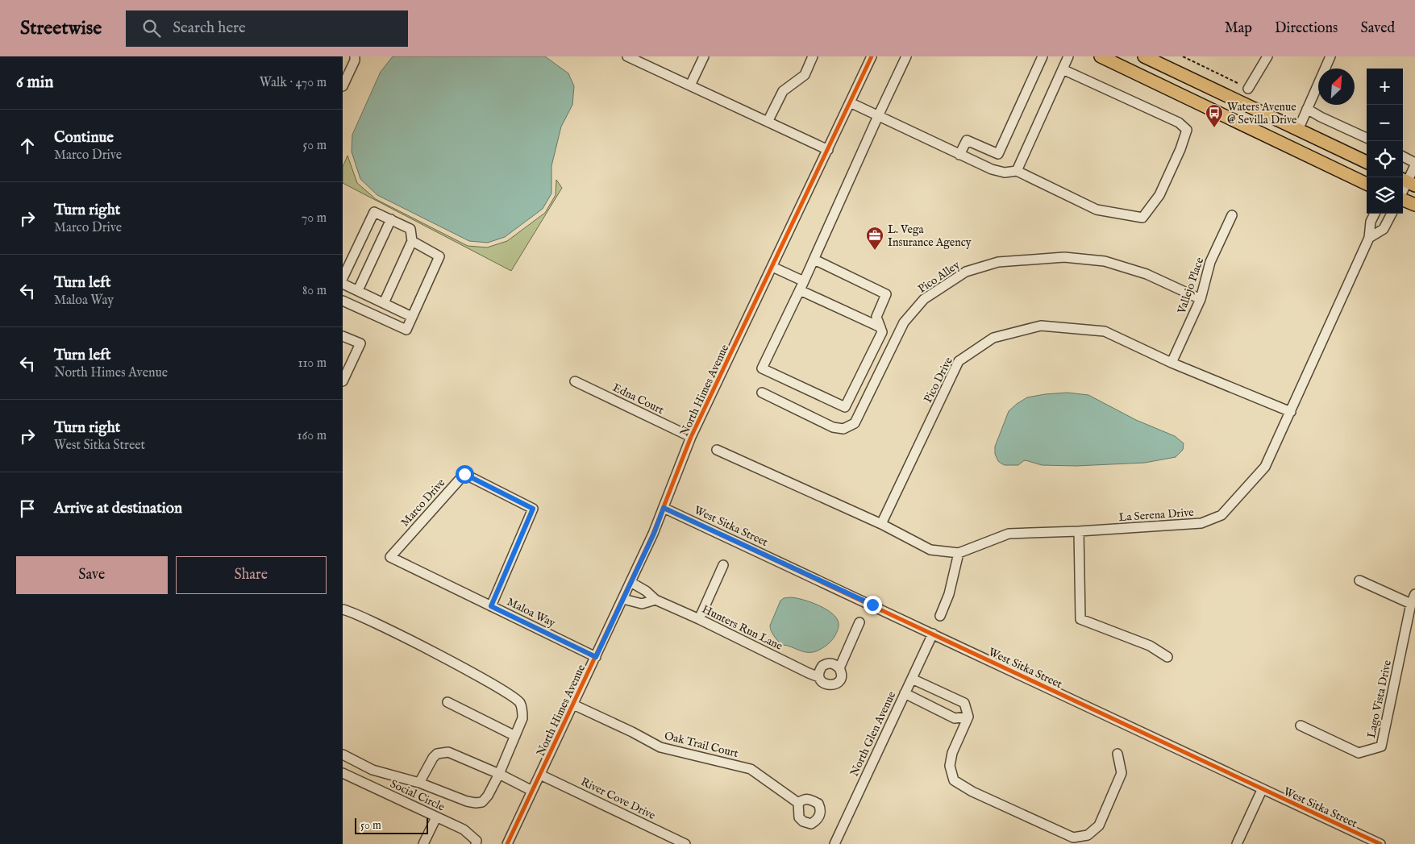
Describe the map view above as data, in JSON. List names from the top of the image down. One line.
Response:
{"streets":{"street":["Pico Alley","Vallejo Place","Pico Drive","North Himes Avenue","Edna Court","Marco Drive","La Serena Drive","West Sitka Street","Maloa Way","Hunters Run Lane","Lago Vista Drive","North Glen Avenue","Oak Trail Court","Social Circle","River Cove Drive"]},"crossings":[["Pico Alley","Vallejo Place"],["Vallejo Place","Pico Drive"],["Pico Drive","La Serena Drive"],["North Himes Avenue","Edna Court"],["North Himes Avenue","West Sitka Street"],["North Himes Avenue","Maloa Way"],["North Himes Avenue","Hunters Run Lane"],["North Himes Avenue","Oak Trail Court"],["North Himes Avenue","River Cove Drive"],["Marco Drive","Maloa Way"],["West Sitka Street","North Glen Avenue"]],"places":{"bus stop":["Waters Avenue @ Sevilla Drive"],"office":["L. Vega Insurance Agency"]},"scale_bar":"50 m","north":"top right","page":{"header":"Streetwise","search":"Search here","nav":["Map","Directions","Saved"],"heading":["6 min","Walk · 470 m"],"map_buttons":["+","−"],"list":[["Continue","Marco Drive","50 m"],["Turn right","Marco Drive","70 m"],["Turn left","Maloa Way","80 m"],["Turn left","North Himes Avenue","110 m"],["Turn right","West Sitka Street","160 m"],"Arrive at destination"],"buttons":["Save","Share"],"scale":"50 m"}}
